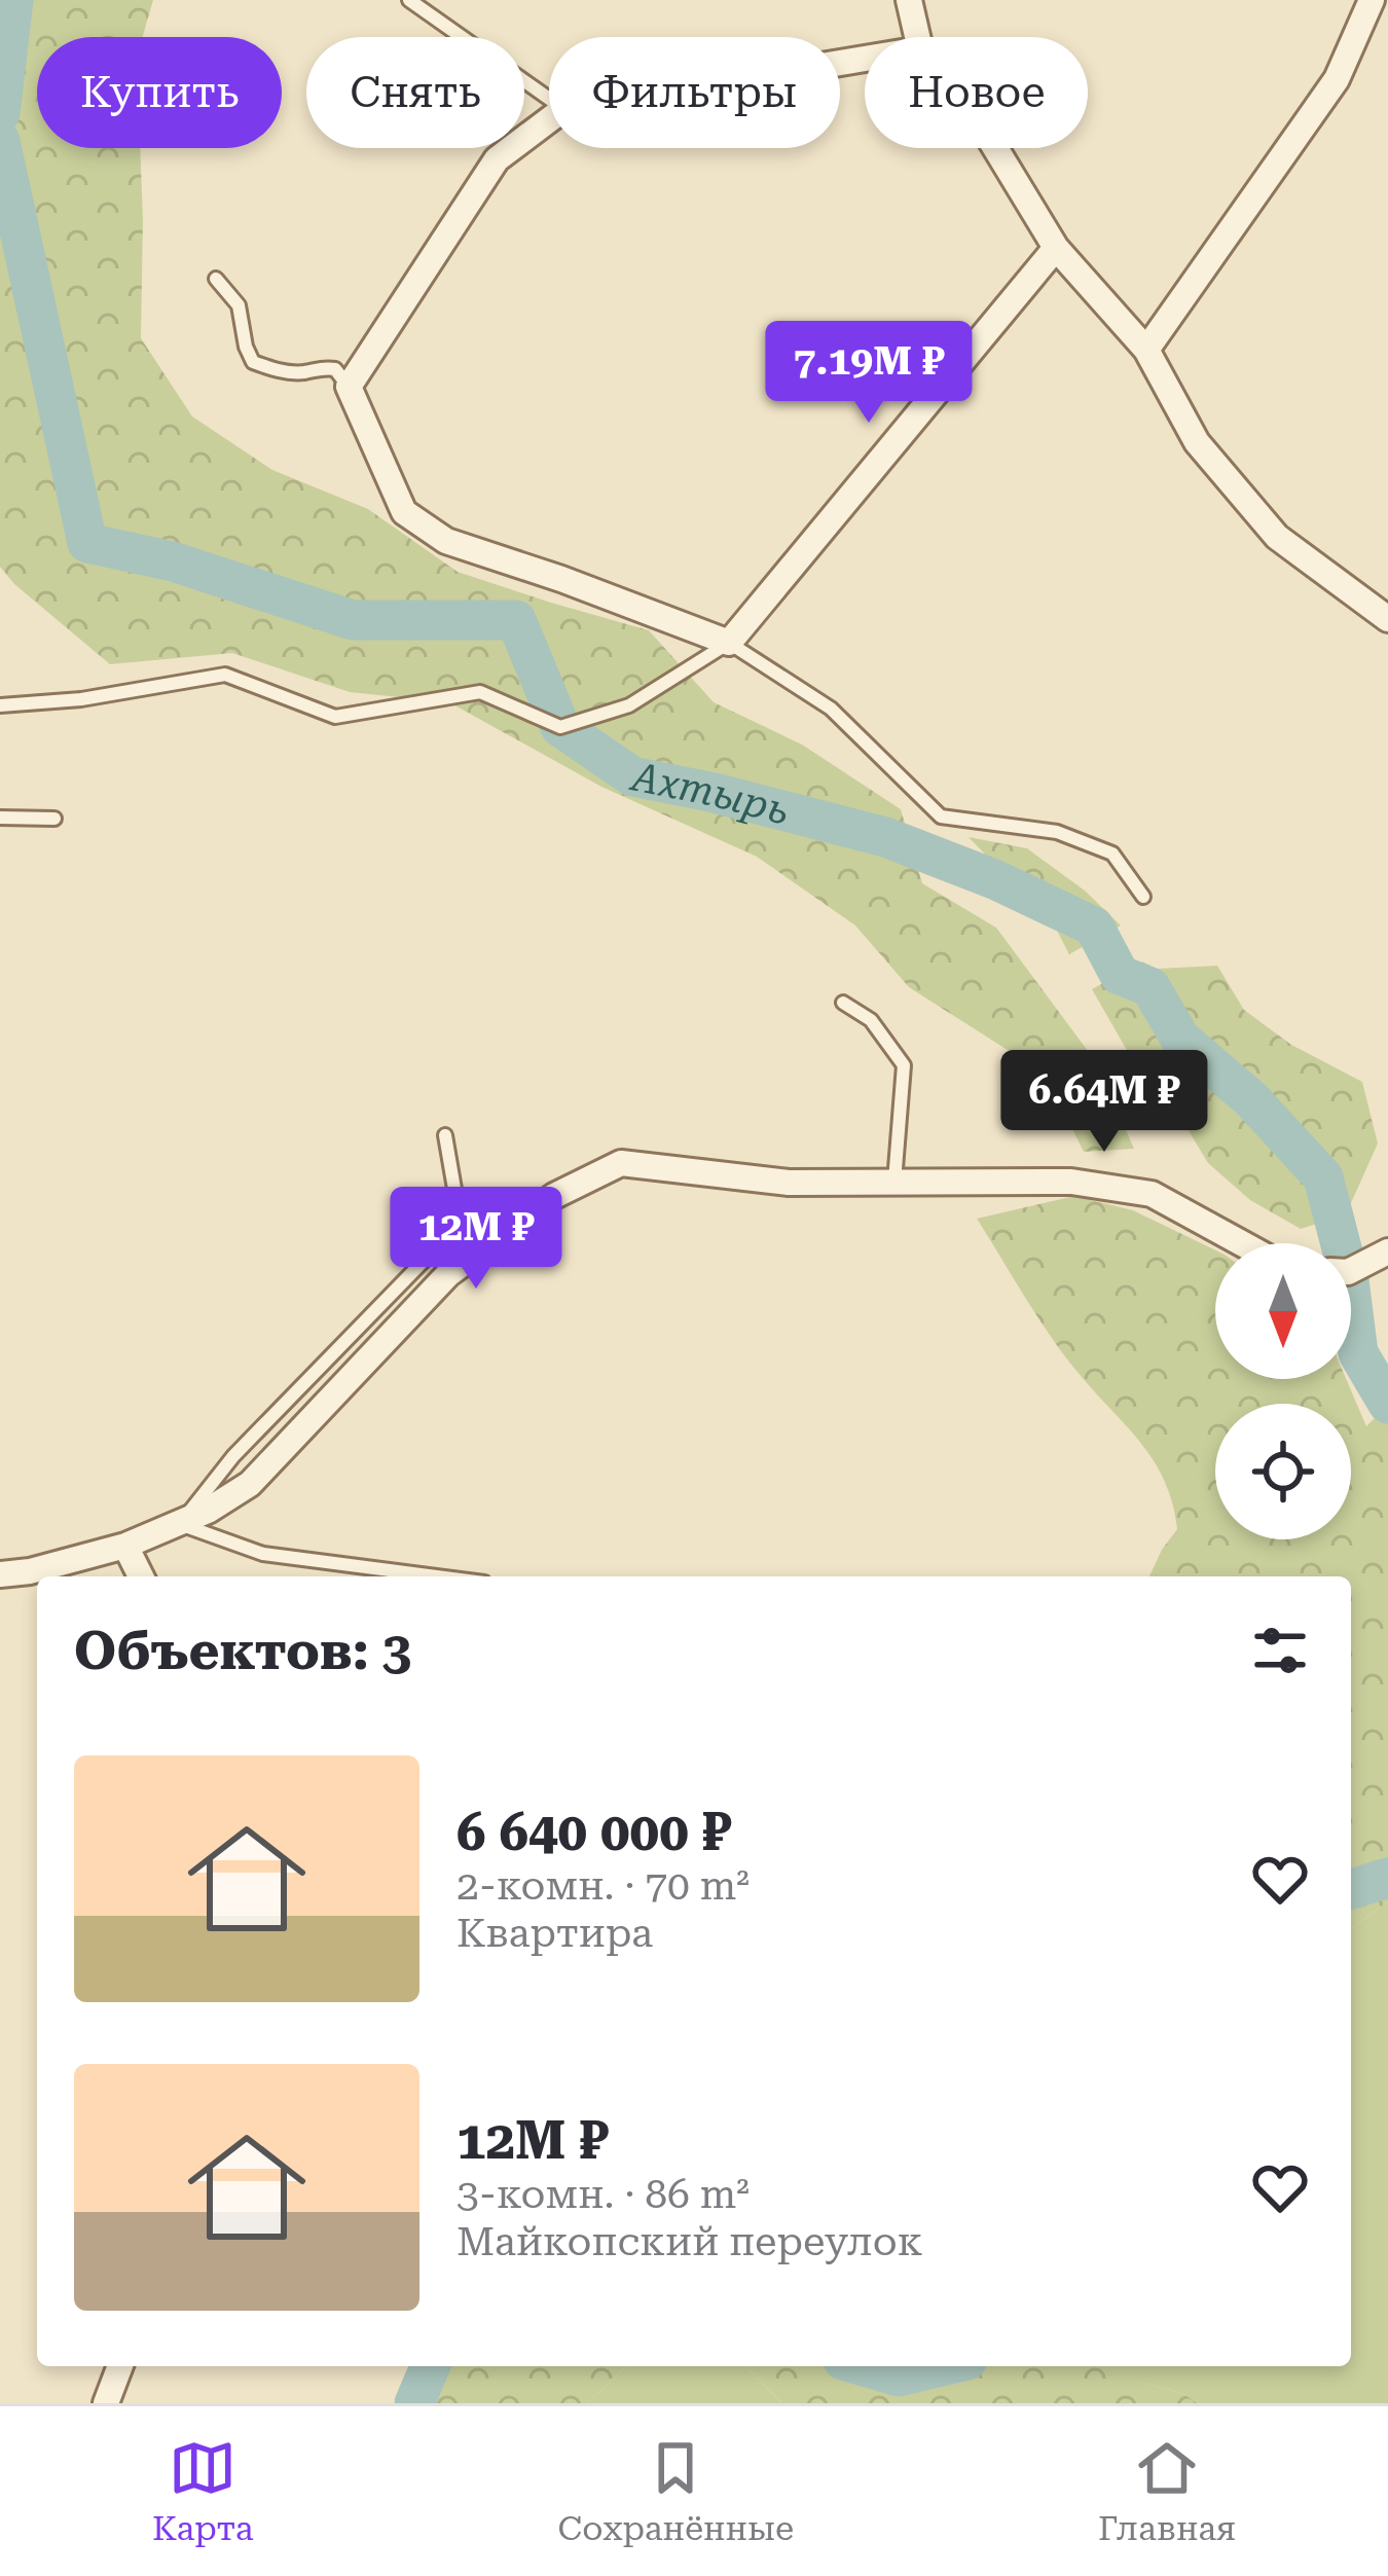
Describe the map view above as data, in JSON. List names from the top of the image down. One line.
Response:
{"water":["Ахтырь"],"north":"bottom","page":{"chip":["Купить","Снять","Фильтры","Новое"],"price":["7.19M ₽","6.64M ₽","12M ₽"],"heading":"Объектов: 3","list":[{"name":"6 640 000 ₽","note":"2-комн. · 70 m² · Квартира"},{"name":"12M ₽","note":"3-комн. · 86 m² · Майкопский переулок"}],"tabs":["Карта","Сохранённые","Главная"]}}
